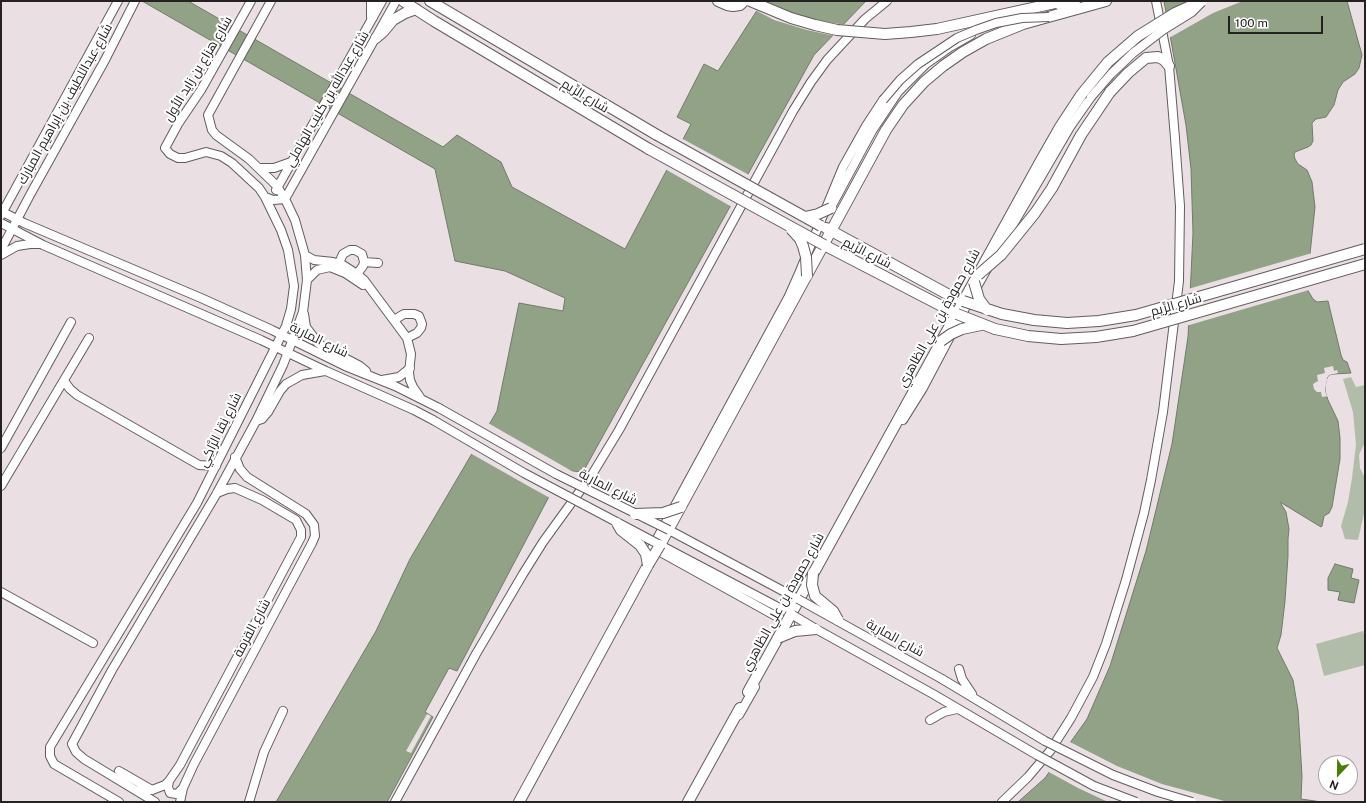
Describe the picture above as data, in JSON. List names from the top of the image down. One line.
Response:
{"streets":{"main road":["شارع الرِّيم","شارع حمودة بن علي الظاهري"],"street":["شارع هزاع بن زايد الأول","شارع عبدالله بن كليب الهاملي","شارع عبداللطيف بن إبراهيم المبارك","شارع المارِية","شارع نِقا الرَّاكِي","شارع القرمة"]},"crossings":[["شارع هزاع بن زايد الأول","شارع نِقا الرَّاكِي"],["شارع الرِّيم","شارع حمودة بن علي الظاهري"],["شارع عبدالله بن كليب الهاملي","شارع نِقا الرَّاكِي"],["شارع عبداللطيف بن إبراهيم المبارك","شارع المارِية"],["شارع حمودة بن علي الظاهري","شارع المارِية"],["شارع المارِية","شارع نِقا الرَّاكِي"],["شارع نِقا الرَّاكِي","شارع القرمة"]],"scale_bar":"100 m","north":"bottom"}
